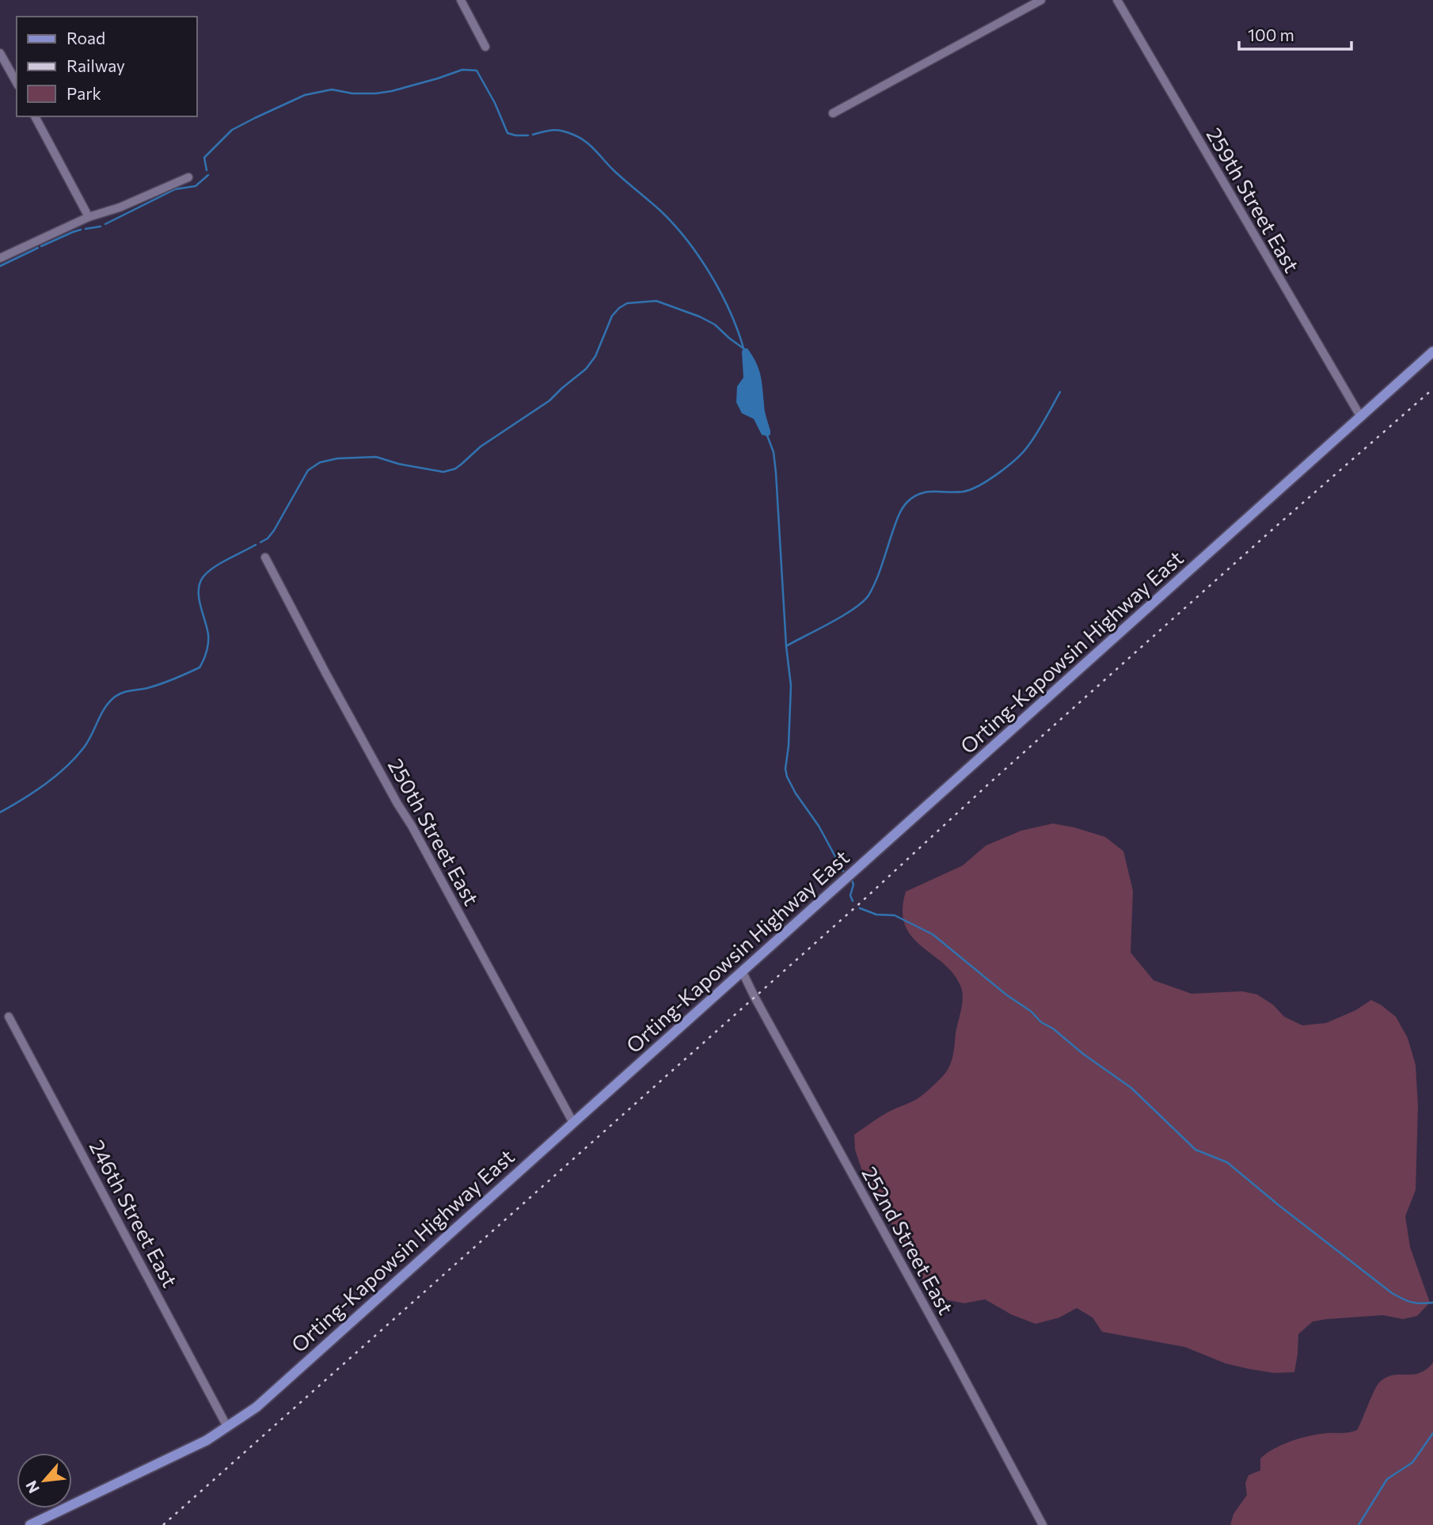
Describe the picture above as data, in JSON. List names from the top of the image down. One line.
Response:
{"streets":{"main road":["Orting-Kapowsin Highway East"],"street":["259th Street East","250th Street East","246th Street East","252nd Street East"]},"crossings":[["259th Street East","Orting-Kapowsin Highway East"],["Orting-Kapowsin Highway East","250th Street East"],["Orting-Kapowsin Highway East","246th Street East"],["Orting-Kapowsin Highway East","252nd Street East"]],"legend":["Road","Railway","Park"],"scale_bar":"100 m","north":"bottom left"}
